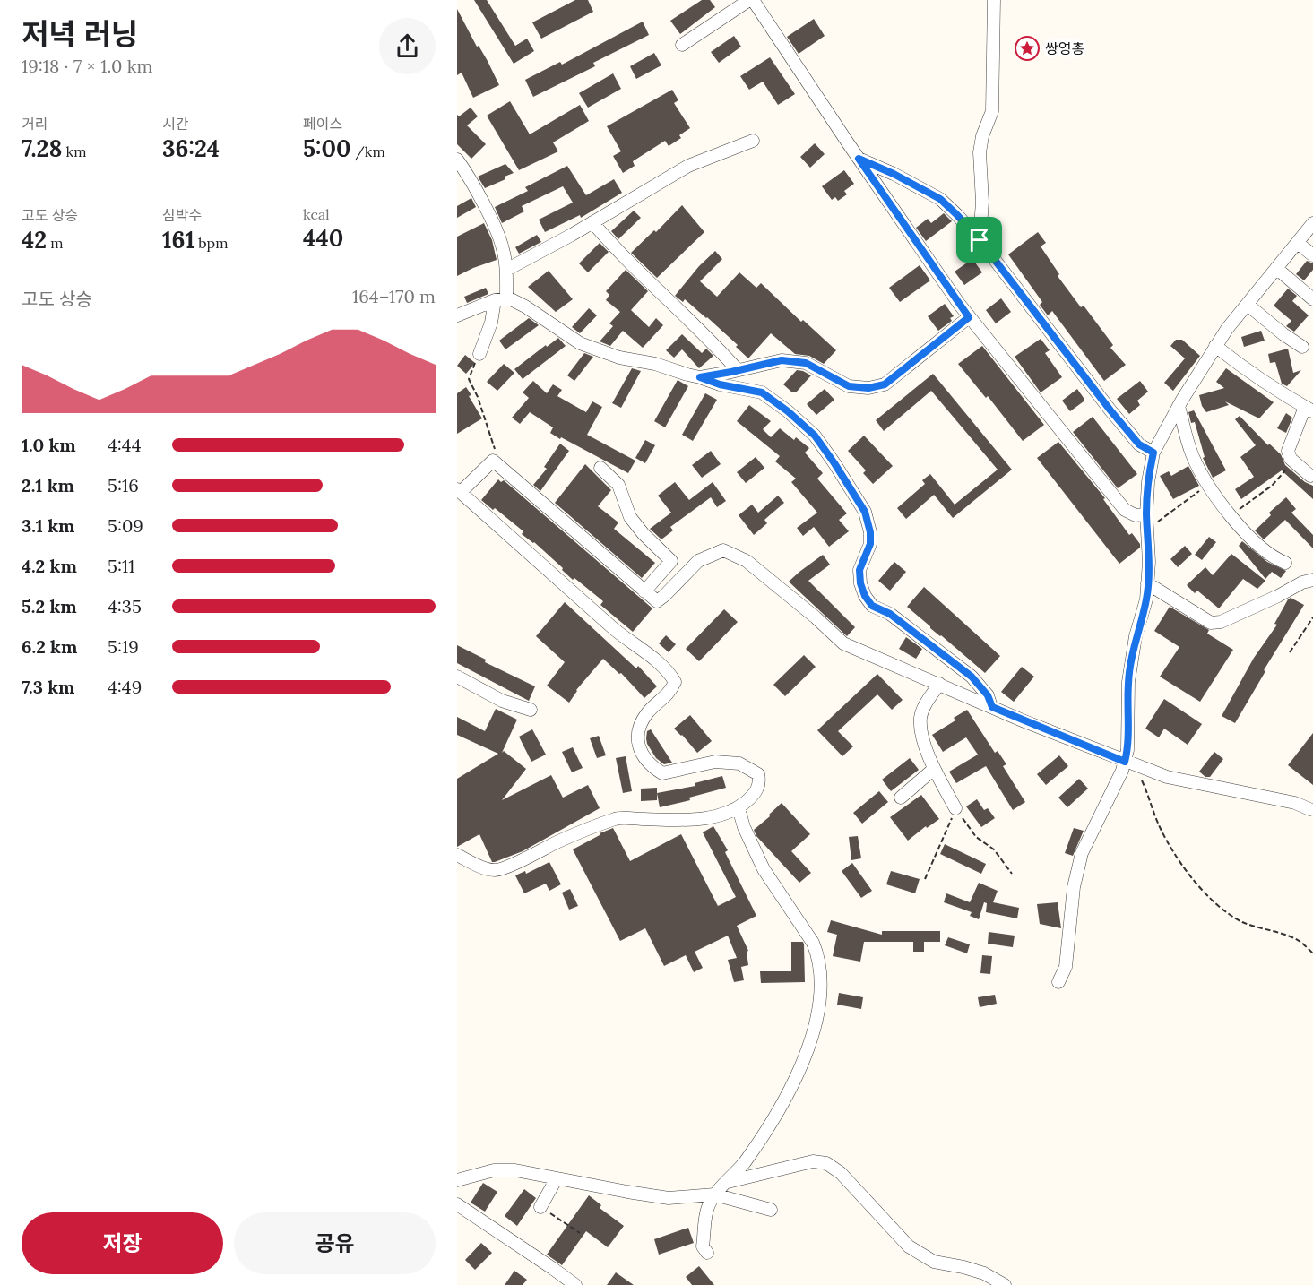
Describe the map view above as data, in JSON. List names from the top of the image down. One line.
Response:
{"places":{"place":["쌍영총"]},"page":{"heading":["저녁 러닝","19:18 · 7 × 1.0 km"],"stats":[["거리","7.28 km"],["시간","36:24"],["페이스","5:00 /km"],["고도 상승","42 m"],["심박수","161 bpm"],["kcal","440"]],"chart":["고도 상승","164–170 m"],"list":[{"name":"1.0 km","note":"4:44"},{"name":"2.1 km","note":"5:16"},{"name":"3.1 km","note":"5:09"},{"name":"4.2 km","note":"5:11"},{"name":"5.2 km","note":"4:35"},{"name":"6.2 km","note":"5:19"},{"name":"7.3 km","note":"4:49"}],"buttons":["저장","공유"]}}
